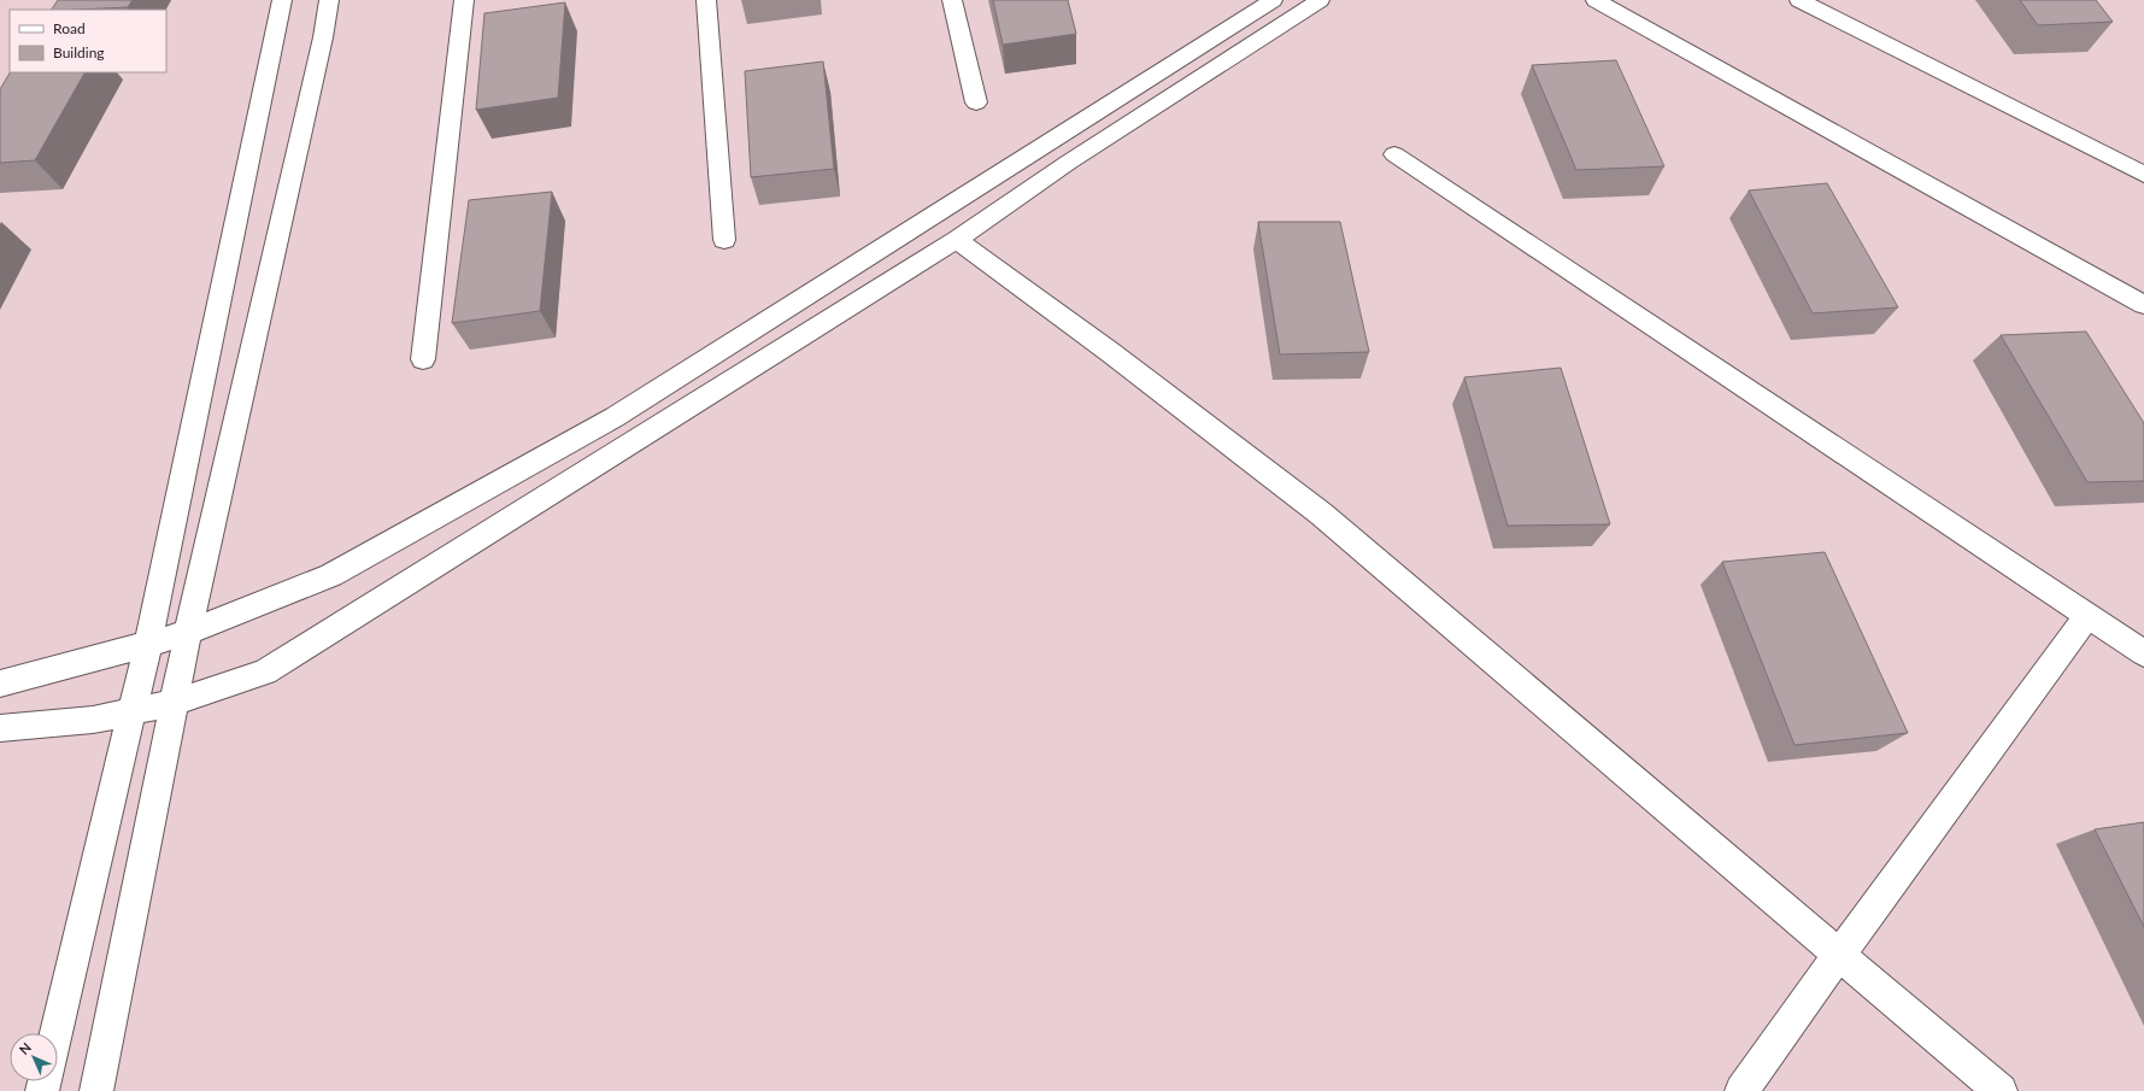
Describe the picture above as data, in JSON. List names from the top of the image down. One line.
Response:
{"legend":["Road","Building"],"north":"top left"}
